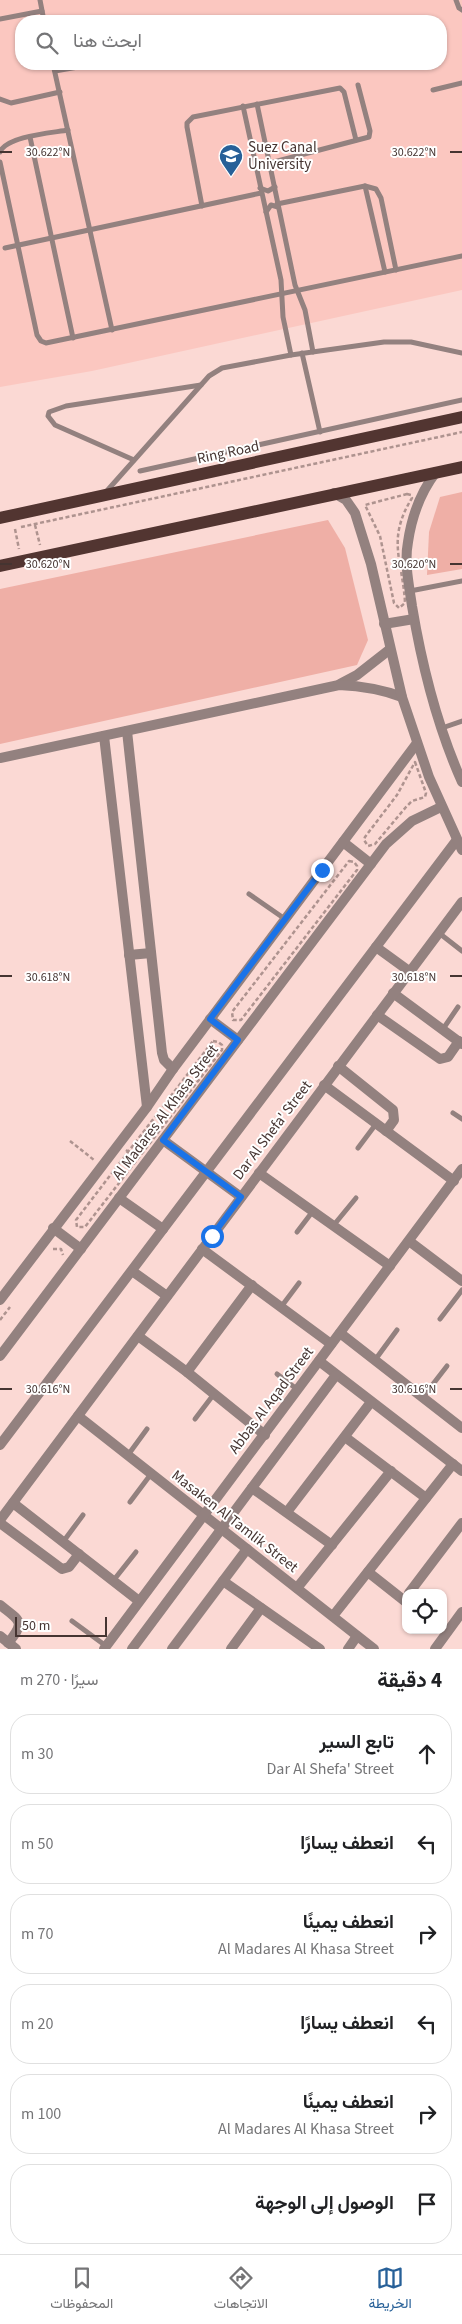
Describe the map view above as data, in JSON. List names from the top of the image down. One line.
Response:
{"streets":{"main road":["Ring Road"],"street":["Al Madares Al Khasa Street","Dar Al Shefa' Street","Abbas Al Aqad Street","Masaken Al Tamlik Street"]},"crossings":[["Dar Al Shefa' Street","Masaken Al Tamlik Street"],["Abbas Al Aqad Street","Masaken Al Tamlik Street"]],"places":{"school or university":["Suez Canal University"]},"scale_bar":"50 m","page":{"search":"ابحث هنا","scale":"50 m","heading":["4 دقيقة","سيرًا · 270 m"],"list":[["تابع السير","Dar Al Shefa' Street","30 m"],["انعطف يسارًا","50 m"],["انعطف يمينًا","Al Madares Al Khasa Street","70 m"],["انعطف يسارًا","20 m"],["انعطف يمينًا","Al Madares Al Khasa Street","100 m"],"الوصول إلى الوجهة"],"nav":["الخريطة","الاتجاهات","المحفوظات"]},"coordinates":["30.622°N","30.620°N","30.618°N","30.616°N"]}
